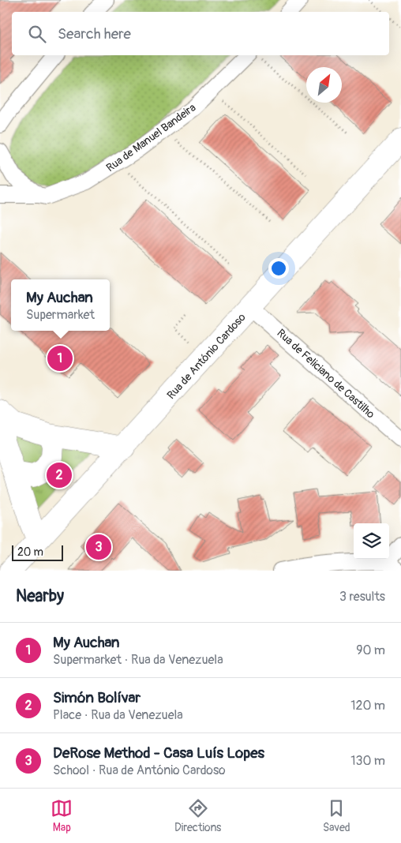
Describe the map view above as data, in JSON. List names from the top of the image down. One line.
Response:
{"streets":{"street":["Rua de Manuel Bandeira","Rua de António Cardoso","Rua de Feliciano de Castilho"]},"crossings":[["Rua de António Cardoso","Rua de Feliciano de Castilho"]],"scale_bar":"20 m","north":"top right","page":{"search":"Search here","popup":["My Auchan","Supermarket"],"pins":["1","2","3"],"scale":"20 m","heading":["Nearby","3 results"],"list":[{"mark":"1","name":"My Auchan","note":"Supermarket · Rua da Venezuela","value":"90 m"},{"mark":"2","name":"Simón Bolívar","note":"Place · Rua da Venezuela","value":"120 m"},{"mark":"3","name":"DeRose Method - Casa Luís Lopes","note":"School · Rua de António Cardoso","value":"130 m"}],"nav":["Map","Directions","Saved"]}}
